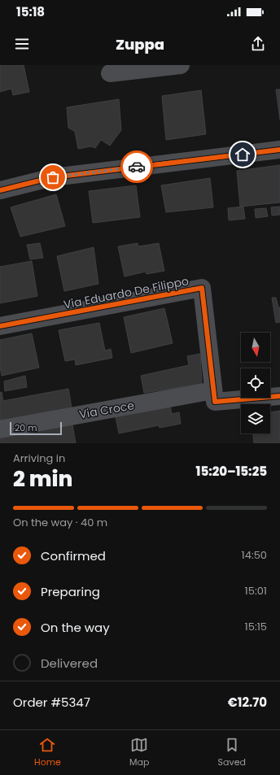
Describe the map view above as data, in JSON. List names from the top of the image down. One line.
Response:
{"streets":{"street":["Via Eduardo De Filippo","Via Croce"]},"crossings":[["Via Eduardo De Filippo","Via Croce"]],"scale_bar":"20 m","north":"bottom","page":{"status":"15:18","header":"Zuppa","scale":"20 m","heading":["2 min","Arriving in","15:20–15:25"],"panel":["Order #5347","€12.70"],"bar":"On the way · 40 m","list":[["Confirmed","14:50"],["Preparing","15:01"],["On the way","15:15"],"Delivered"],"tabs":["Home","Map","Saved"]}}
